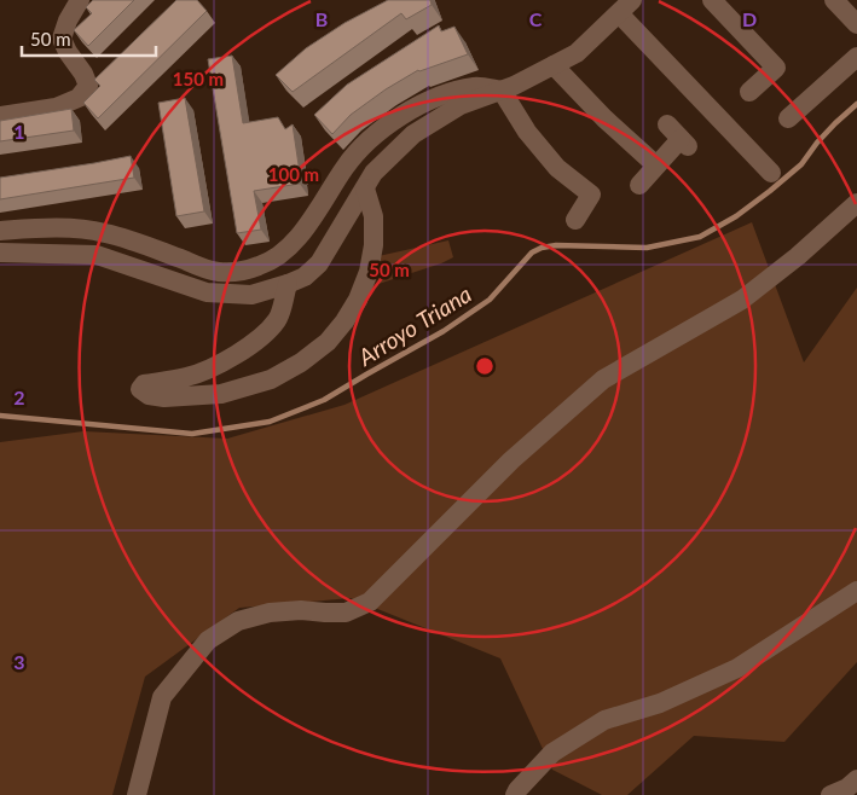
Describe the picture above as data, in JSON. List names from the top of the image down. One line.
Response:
{"water":["Arroyo Triana"],"scale_bar":"50 m","grid":{"columns":["B","C","D"],"rows":["1","2","3"]},"rings":["150 m","100 m","50 m"]}
